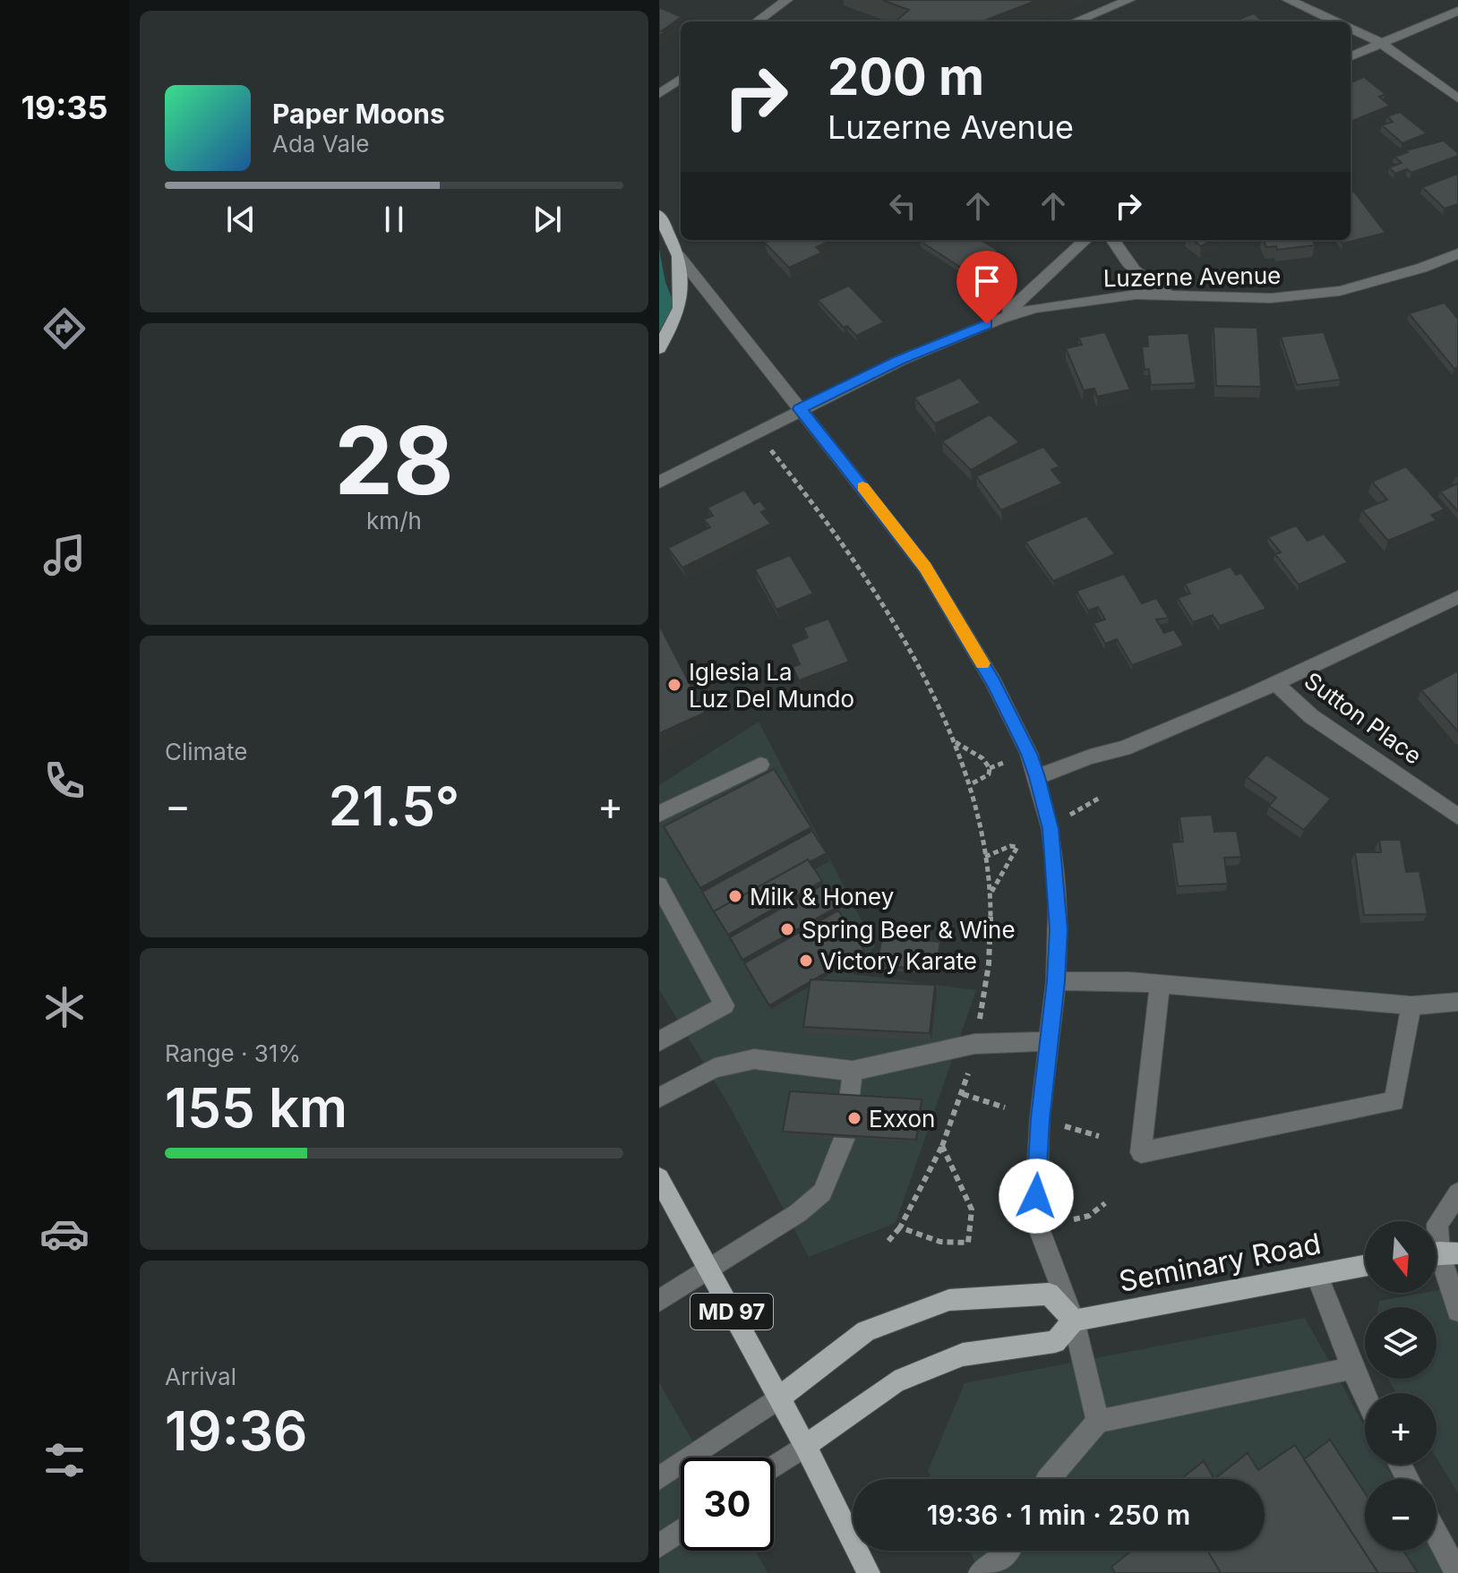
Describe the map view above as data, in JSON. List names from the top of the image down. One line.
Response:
{"streets":{"main road":["Seminary Road","MD 97"],"street":["Luzerne Avenue","Sutton Place"]},"places":["Iglesia La Luz Del Mundo","Milk & Honey","Spring Beer & Wine","Victory Karate","Exxon"],"north":"bottom","page":{"tabs":"19:35","turn":["200 m","Luzerne Avenue"],"song":["Paper Moons","Ada Vale"],"tile":[["28","km/h"],"Climate",["Range · 31%","155 km"],["Arrival","19:36"]],"heat":["−","21.5°","+"],"map_buttons":["+","−"],"limit":"30","trip":"19:36 · 1 min · 250 m"}}
